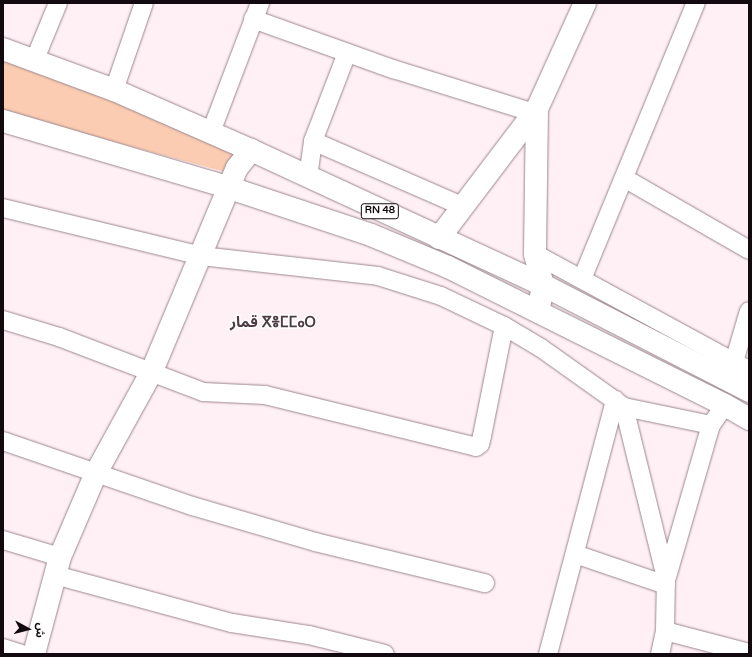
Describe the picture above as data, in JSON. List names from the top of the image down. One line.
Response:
{"streets":{"main road":["RN 48"]},"districts":["قمار ⴳⴻⵎⵎⴰⵔ"],"north":"right"}
